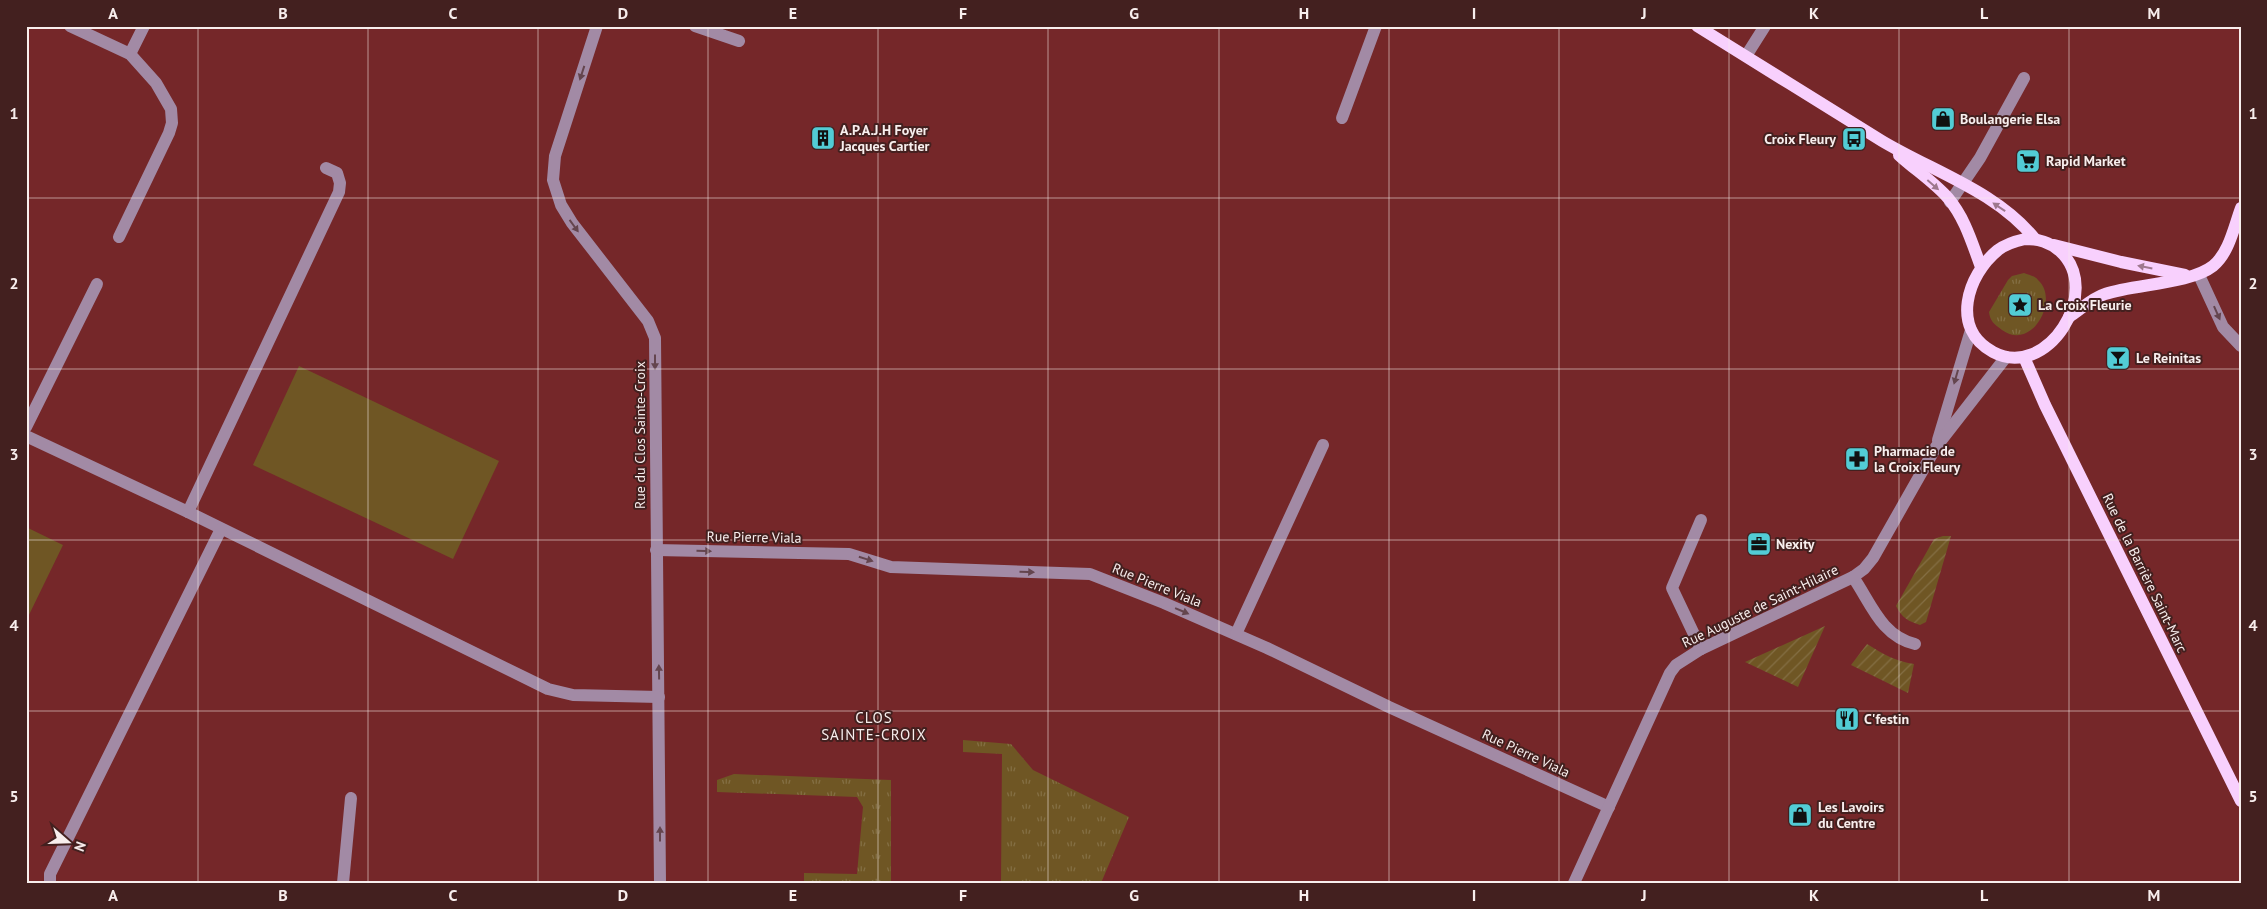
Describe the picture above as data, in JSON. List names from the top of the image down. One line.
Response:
{"streets":{"main road":["Rue de la Barrière Saint-Marc"],"street":["Rue du Clos Sainte-Croix","Rue Pierre Viala","Rue Auguste de Saint-Hilaire"]},"crossings":[["Rue du Clos Sainte-Croix","Rue Pierre Viala"],["Rue Pierre Viala","Rue Auguste de Saint-Hilaire"],["Rue de la Barrière Saint-Marc","Rue Auguste de Saint-Hilaire"]],"one_way":["Rue Pierre Viala"],"districts":["CLOS SAINTE-CROIX"],"places":{"shop":["Boulangerie Elsa","Les Lavoirs du Centre"],"building":["A.P.A.J.H Foyer Jacques Cartier"],"bus stop":["Croix Fleury"],"supermarket":["Rapid Market"],"place":["La Croix Fleurie"],"bar":["Le Reinitas"],"pharmacy":["Pharmacie de la Croix Fleury"],"office":["Nexity"],"restaurant":["C'festin"]},"north":"right","grid":{"columns":["A","B","C","D","E","F","G","H","I","J","K","L","M"],"rows":["1","2","3","4","5"]}}
